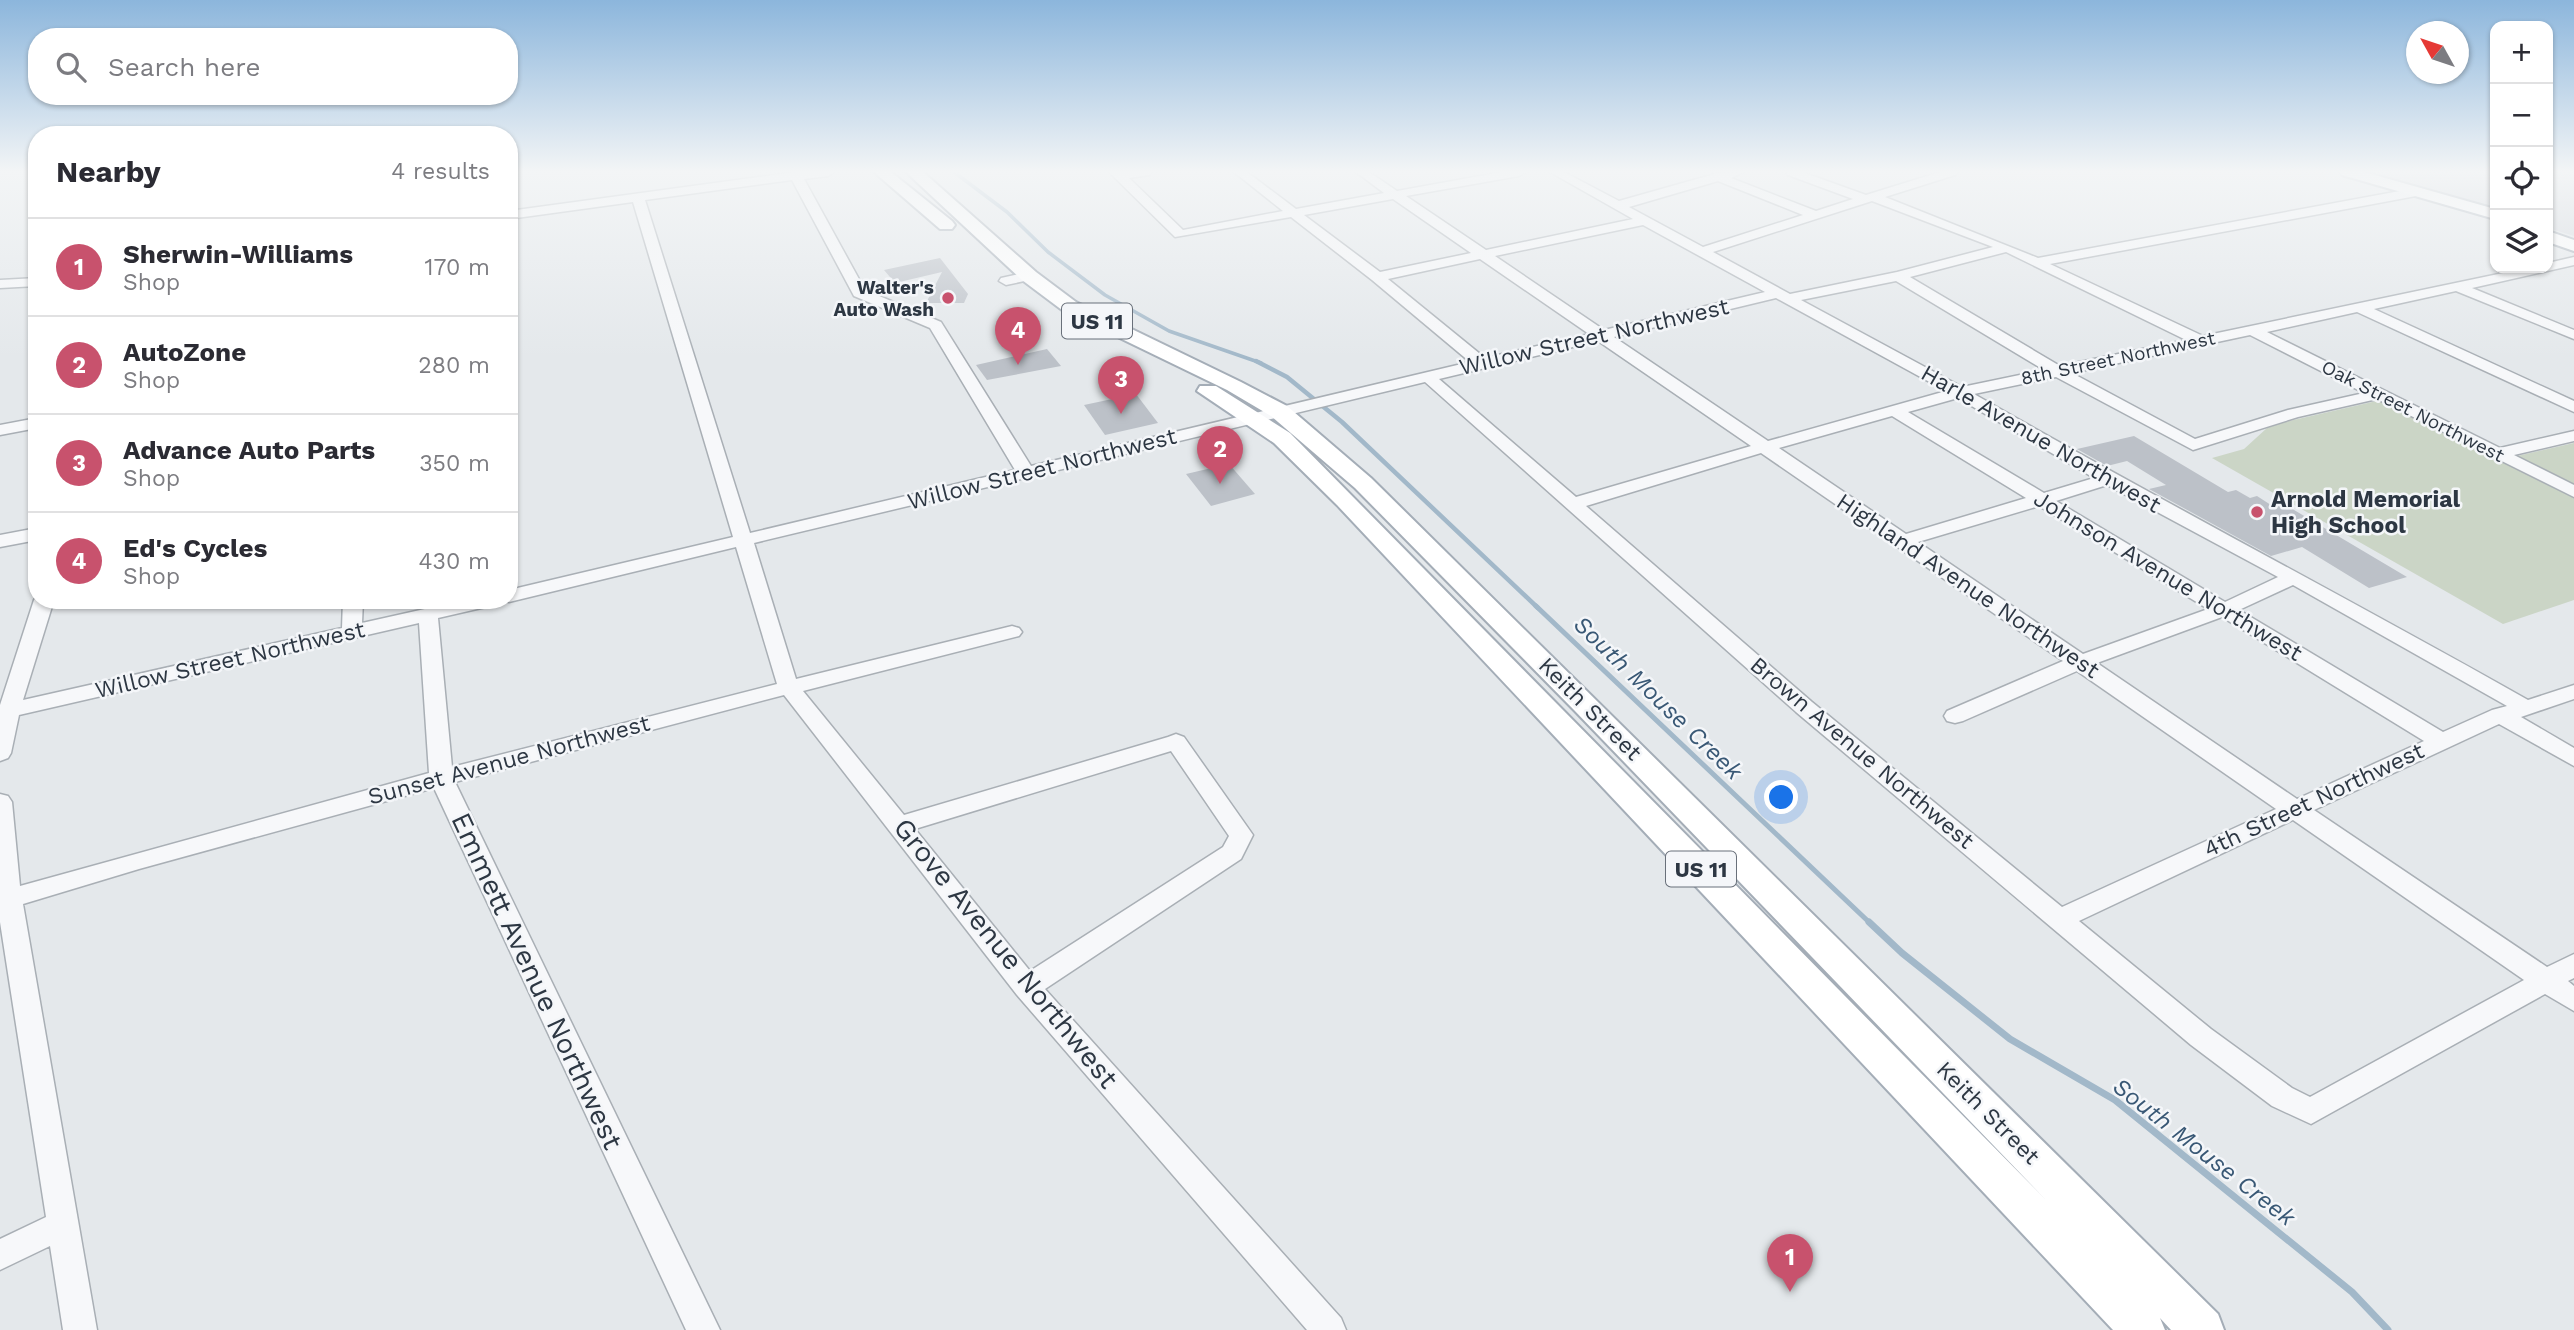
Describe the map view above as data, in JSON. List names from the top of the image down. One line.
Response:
{"streets":{"main road":["US 11","Keith Street"],"street":["Willow Street Northwest","8th Street Northwest","Oak Street Northwest","Harle Avenue Northwest","Johnson Avenue Northwest","Highland Avenue Northwest","Brown Avenue Northwest","Sunset Avenue Northwest","4th Street Northwest","Grove Avenue Northwest","Emmett Avenue Northwest"]},"crossings":[["Willow Street Northwest","Harle Avenue Northwest"],["Willow Street Northwest","Highland Avenue Northwest"],["Willow Street Northwest","Keith Street"],["Willow Street Northwest","Brown Avenue Northwest"],["Willow Street Northwest","Grove Avenue Northwest"],["Willow Street Northwest","Emmett Avenue Northwest"],["8th Street Northwest","Oak Street Northwest"],["8th Street Northwest","Harle Avenue Northwest"],["8th Street Northwest","Johnson Avenue Northwest"],["8th Street Northwest","Highland Avenue Northwest"],["8th Street Northwest","Brown Avenue Northwest"],["Harle Avenue Northwest","4th Street Northwest"],["Johnson Avenue Northwest","4th Street Northwest"],["Highland Avenue Northwest","Brown Avenue Northwest"],["Highland Avenue Northwest","4th Street Northwest"],["Brown Avenue Northwest","4th Street Northwest"],["Sunset Avenue Northwest","Grove Avenue Northwest"],["Sunset Avenue Northwest","Emmett Avenue Northwest"]],"water":["South Mouse Creek"],"places":["Walter's Auto Wash","Arnold Memorial High School"],"north":"top left","page":{"map_buttons":["+","−"],"search":"Search here","heading":["Nearby","4 results"],"list":[{"mark":"1","name":"Sherwin-Williams","note":"Shop","value":"170 m"},{"mark":"2","name":"AutoZone","note":"Shop","value":"280 m"},{"mark":"3","name":"Advance Auto Parts","note":"Shop","value":"350 m"},{"mark":"4","name":"Ed's Cycles","note":"Shop","value":"430 m"}],"pins":["4","3","2","1"]}}
